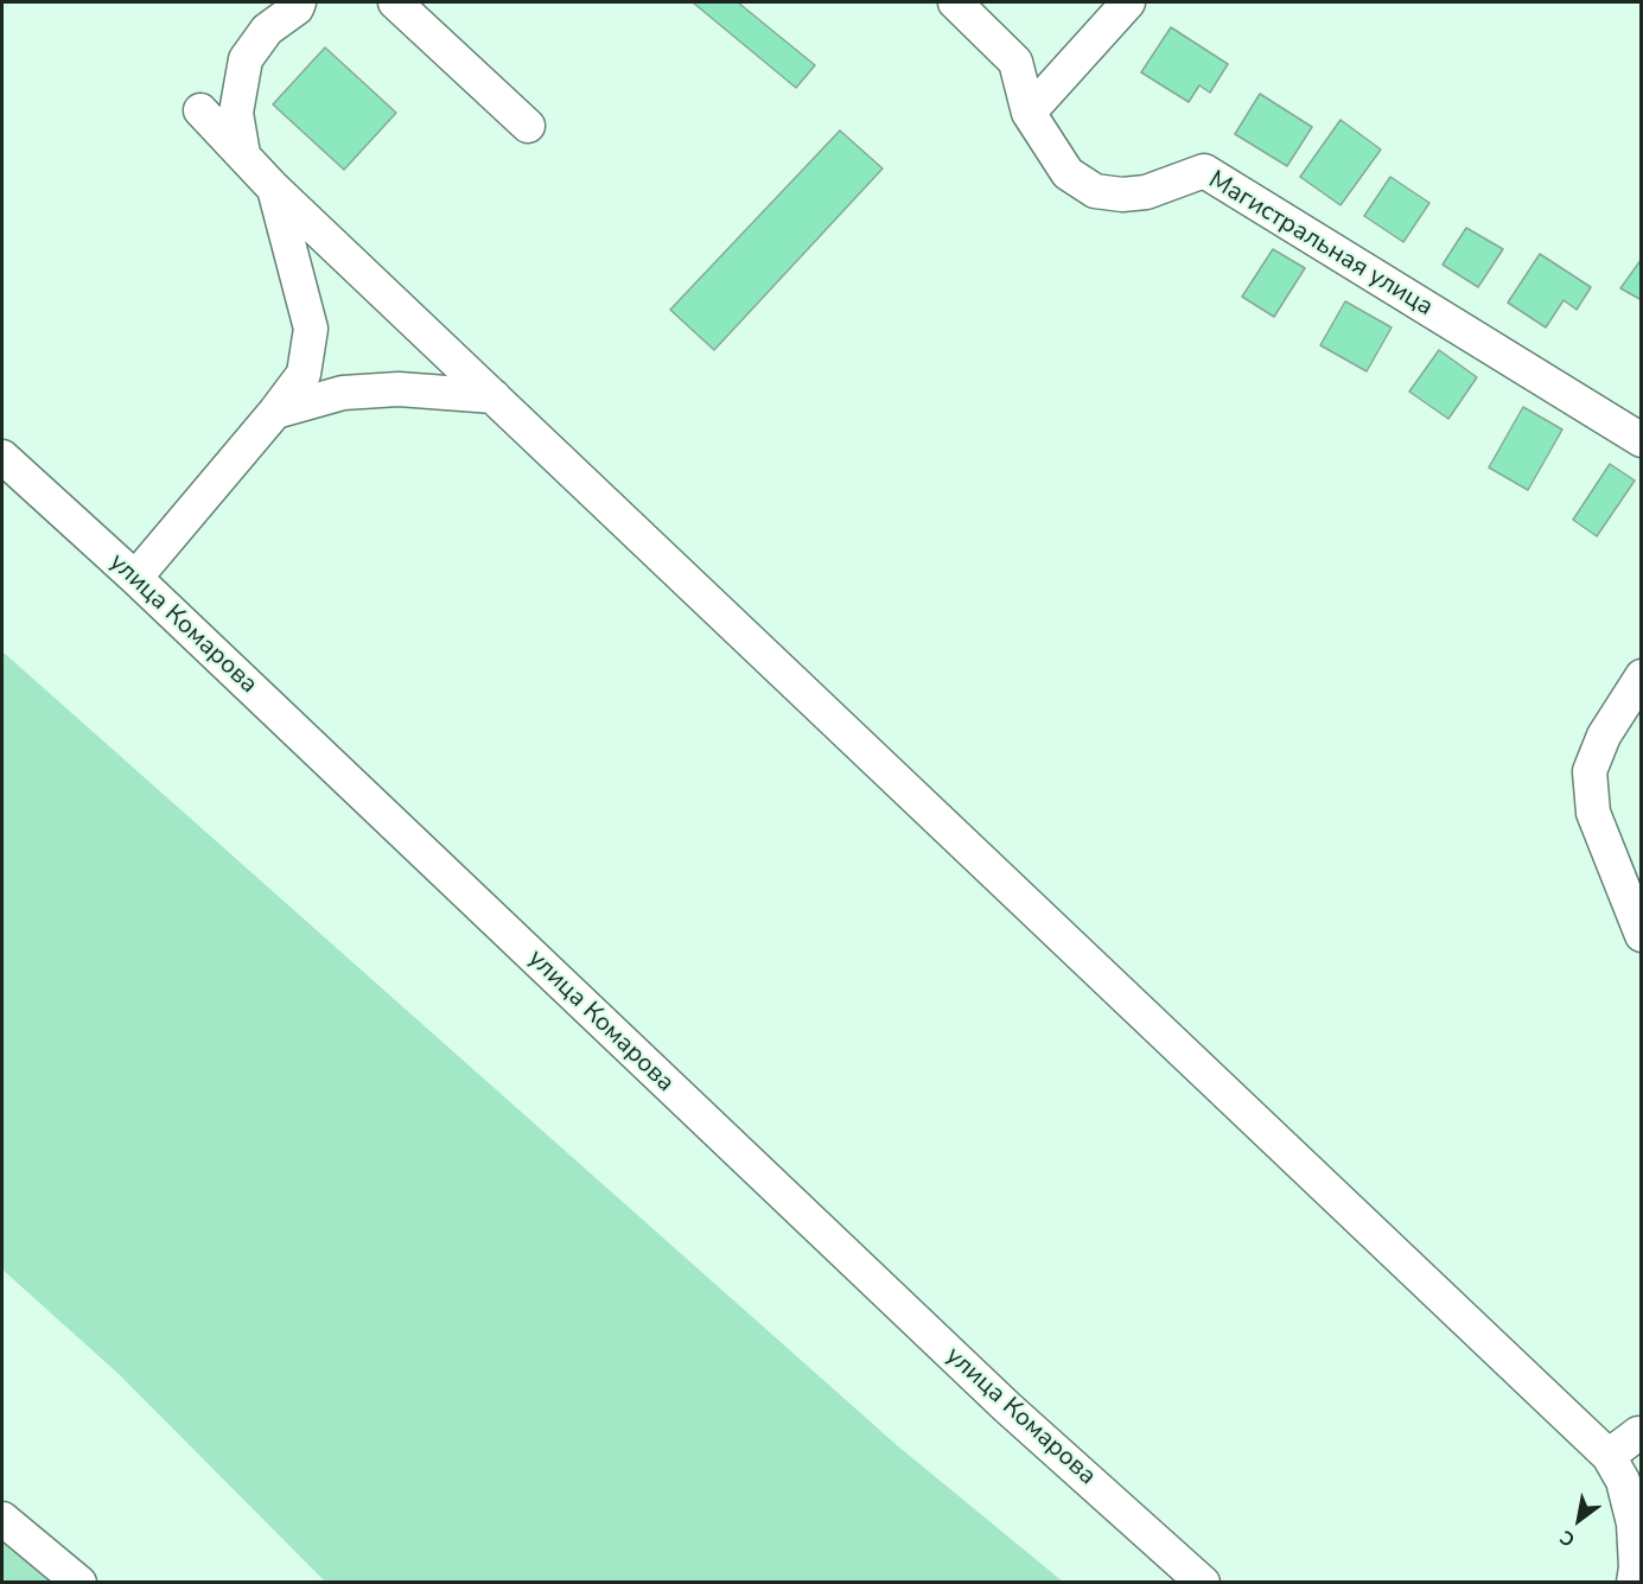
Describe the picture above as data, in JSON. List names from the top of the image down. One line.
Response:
{"streets":{"street":["Магистральная улица","улица Комарова"]},"north":"bottom left"}
